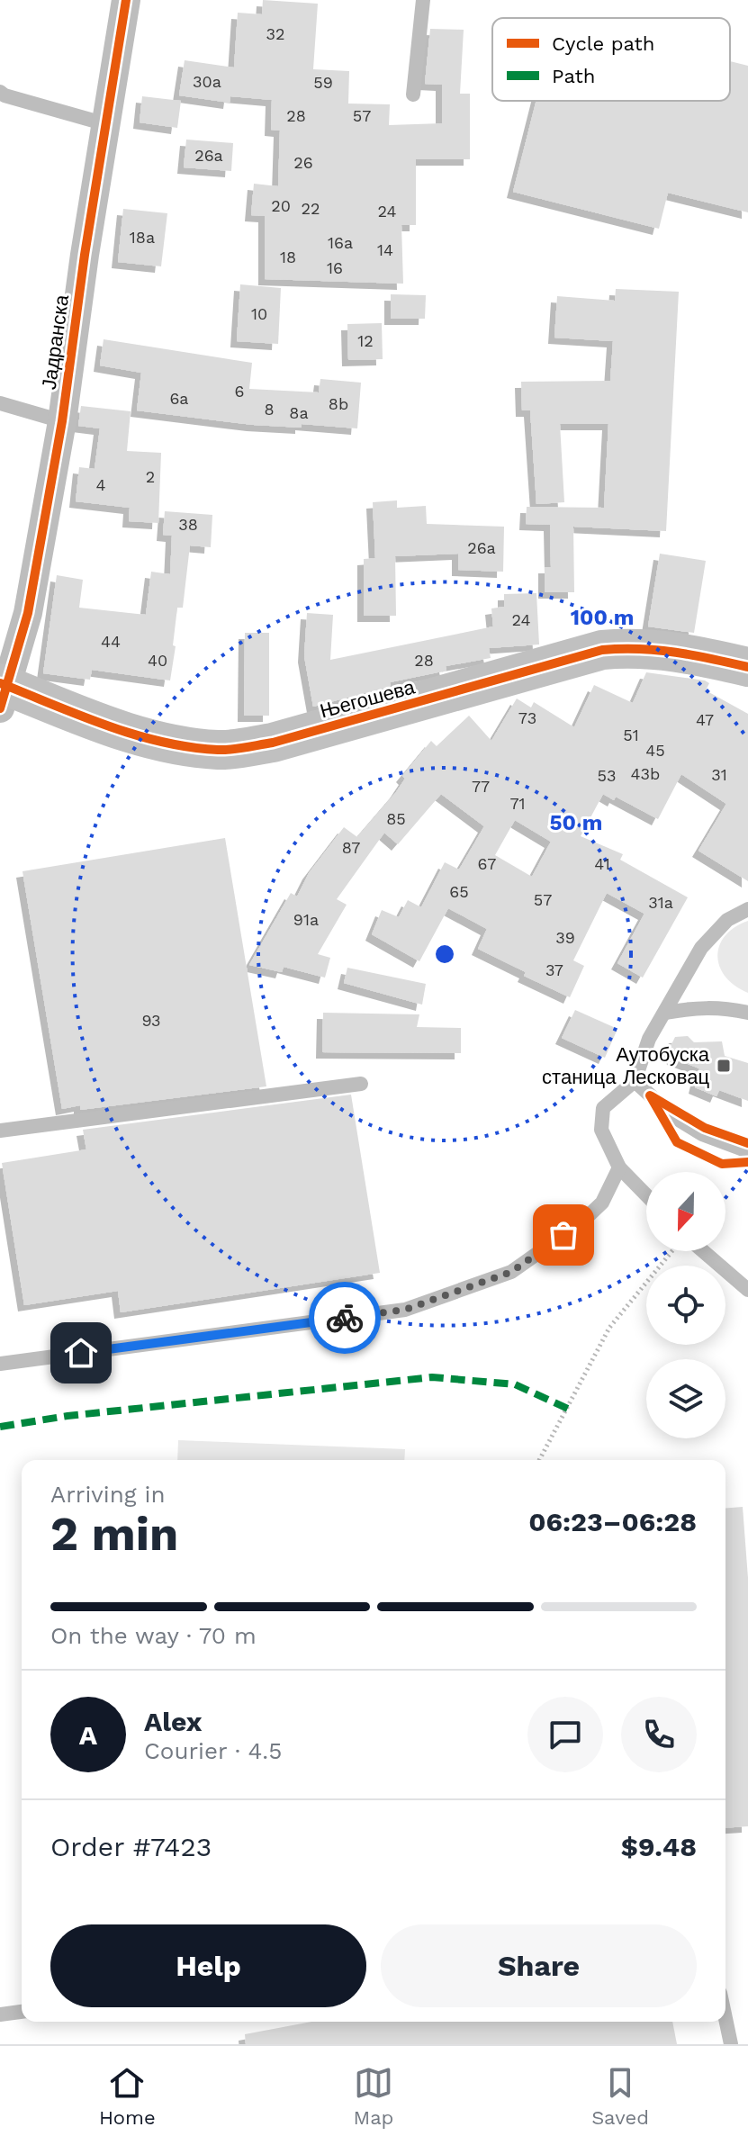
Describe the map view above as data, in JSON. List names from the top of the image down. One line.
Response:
{"streets":{"street":["Јадранска","Његошева"]},"crossings":[["Јадранска","Његошева"]],"places":{"transit":["Аутобуска станица Лесковац"]},"house_numbers":["32","30a","59","28","57","26a","26","20","22","24","18a","16a","14","18","16","10","12","6","6a","8b","8","8a","2","4","38","26a","24","44","40","28","73","47","51","45","43b","31","53","77","71","85","87","67","41","65","57","31a","91a","39","37","93"],"legend":["Cycle path","Path"],"north":"bottom","page":{"heading":["2 min","Arriving in","06:23–06:28"],"panel":["Alex","Courier · 4.5","Order #7423","$9.48"],"bar":"On the way · 70 m","round":"A","buttons":["Help","Share"],"tabs":["Home","Map","Saved"]},"rings":["100 m","50 m"]}
